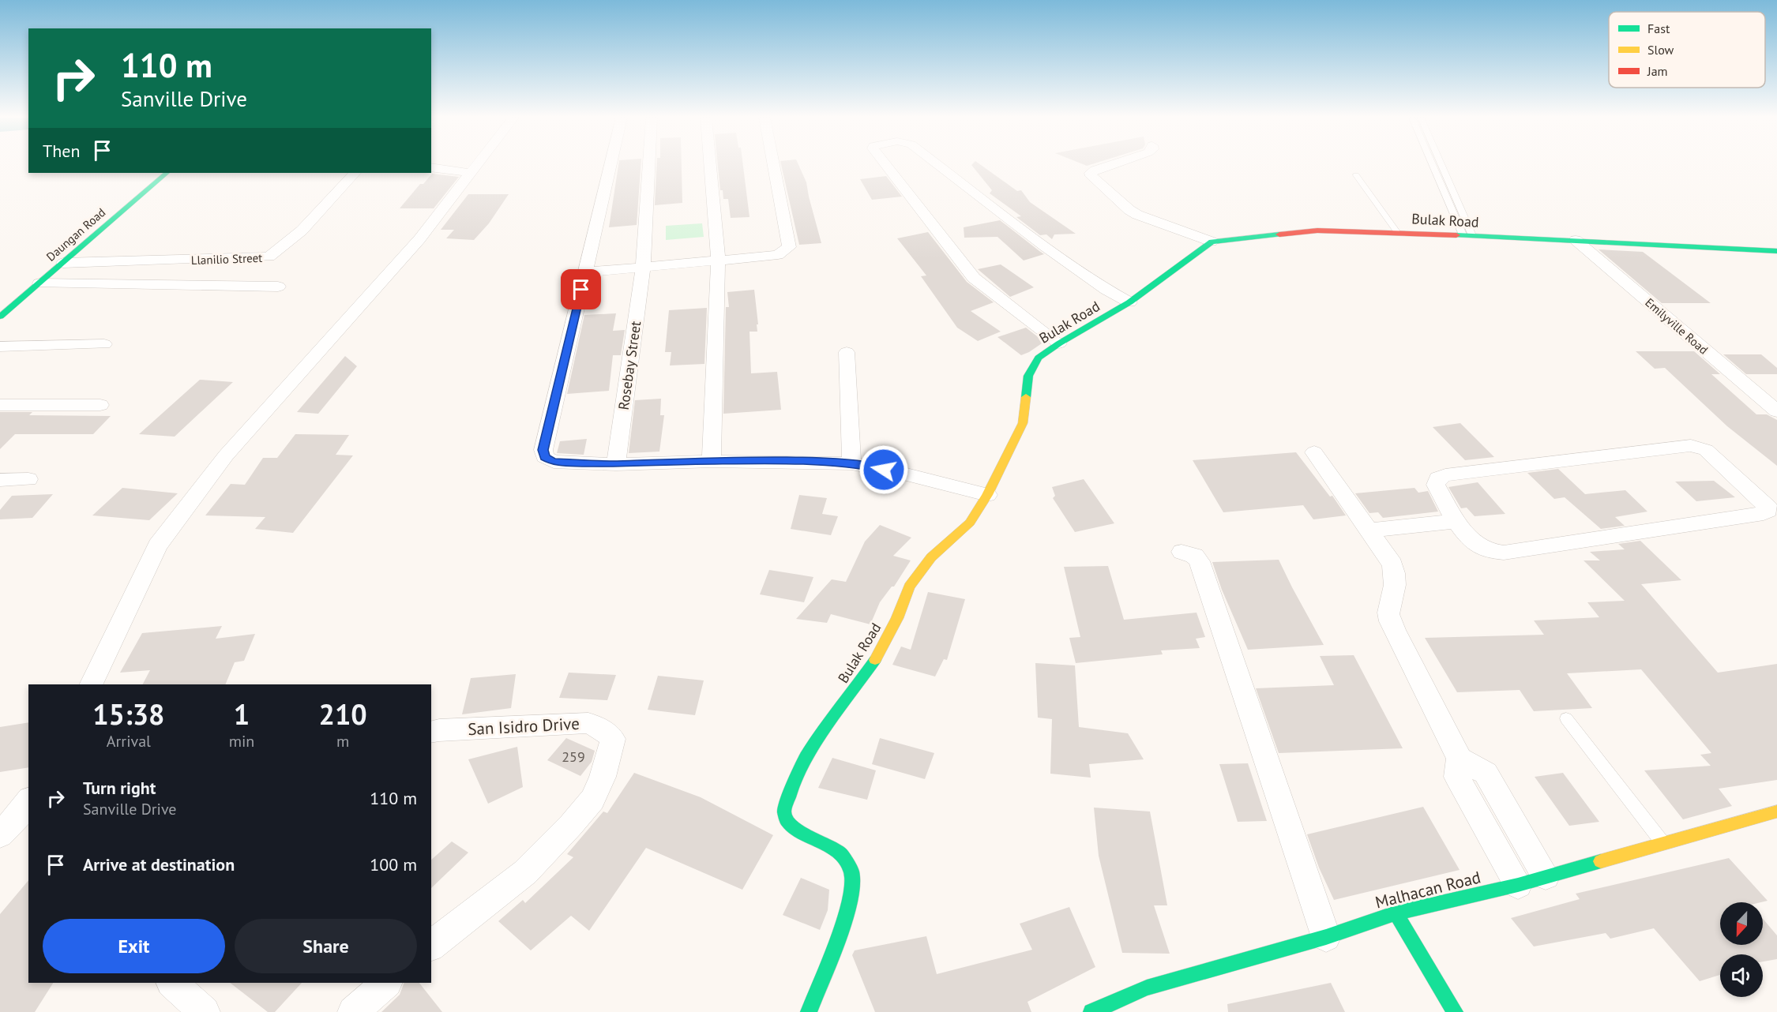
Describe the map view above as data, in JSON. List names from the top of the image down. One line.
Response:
{"streets":{"street":["Bulak Road","Daungan Road","Llanilio Street","Emilyville Road","Rosebay Street","San Isidro Drive","Malhacan Road"]},"crossings":[["Bulak Road","Emilyville Road"],["Daungan Road","Llanilio Street"]],"house_numbers":["259"],"legend":["Fast","Slow","Jam"],"north":"bottom","page":{"turn":["110 m","Sanville Drive"],"then":"Then","eta":["15:38","Arrival","1","min","210","m"],"list":[{"name":"Turn right","note":"Sanville Drive","value":"110 m"},{"name":"Arrive at destination","value":"100 m"}],"buttons":["Exit","Share"]}}
